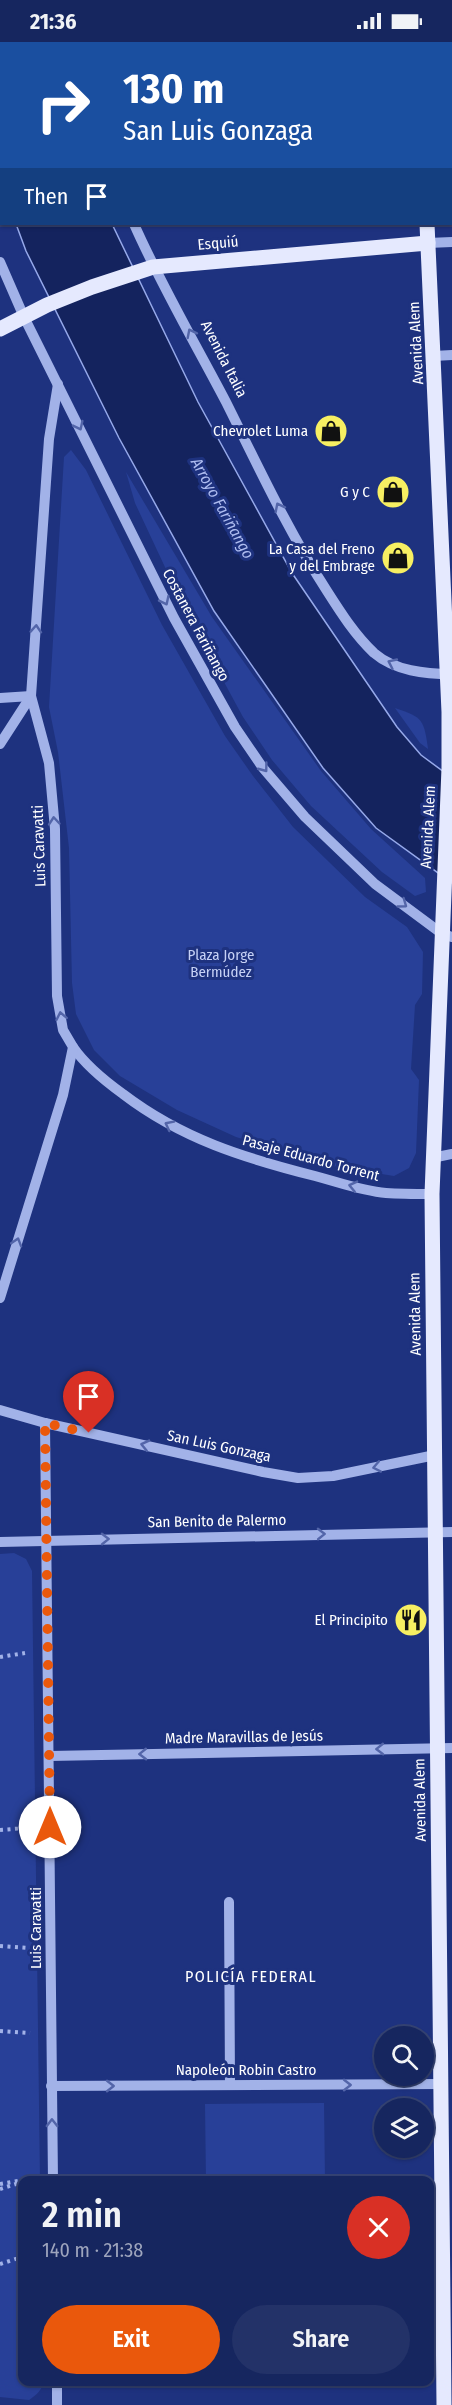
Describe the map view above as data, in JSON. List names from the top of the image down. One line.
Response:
{"streets":{"main road":["Esquiú","Avenida Alem"],"street":["Avenida Italia","Costanera Fariñango","Luis Caravatti","Pasaje Eduardo Torrent","San Luis Gonzaga","San Benito de Palermo","Madre Maravillas de Jesús","Napoleón Robin Castro"]},"crossings":[["Esquiú","Avenida Alem"],["Esquiú","Avenida Italia"],["Esquiú","Costanera Fariñango"],["Avenida Alem","Avenida Italia"],["Avenida Alem","Costanera Fariñango"],["Avenida Alem","Pasaje Eduardo Torrent"],["Avenida Alem","San Luis Gonzaga"],["Avenida Alem","San Benito de Palermo"],["Avenida Alem","Madre Maravillas de Jesús"],["Avenida Alem","Napoleón Robin Castro"],["Costanera Fariñango","Luis Caravatti"],["Luis Caravatti","Pasaje Eduardo Torrent"],["Luis Caravatti","San Luis Gonzaga"],["Luis Caravatti","San Benito de Palermo"],["Luis Caravatti","Madre Maravillas de Jesús"],["Luis Caravatti","Napoleón Robin Castro"]],"one_way":["Avenida Italia","Costanera Fariñango","Luis Caravatti","Pasaje Eduardo Torrent","San Luis Gonzaga","San Benito de Palermo","Madre Maravillas de Jesús","Napoleón Robin Castro"],"districts":["POLICÍA FEDERAL"],"water":["Arroyo Fariñango"],"parks":["Plaza Jorge Bermúdez"],"places":{"shop":["Chevrolet Luma","G y C","La Casa del Freno y del Embrage"],"restaurant":["El Principito"]},"page":{"status":"21:36","turn":["130 m","San Luis Gonzaga"],"then":"Then","heading":["2 min","140 m · 21:38"],"buttons":["Exit","Share"]}}
